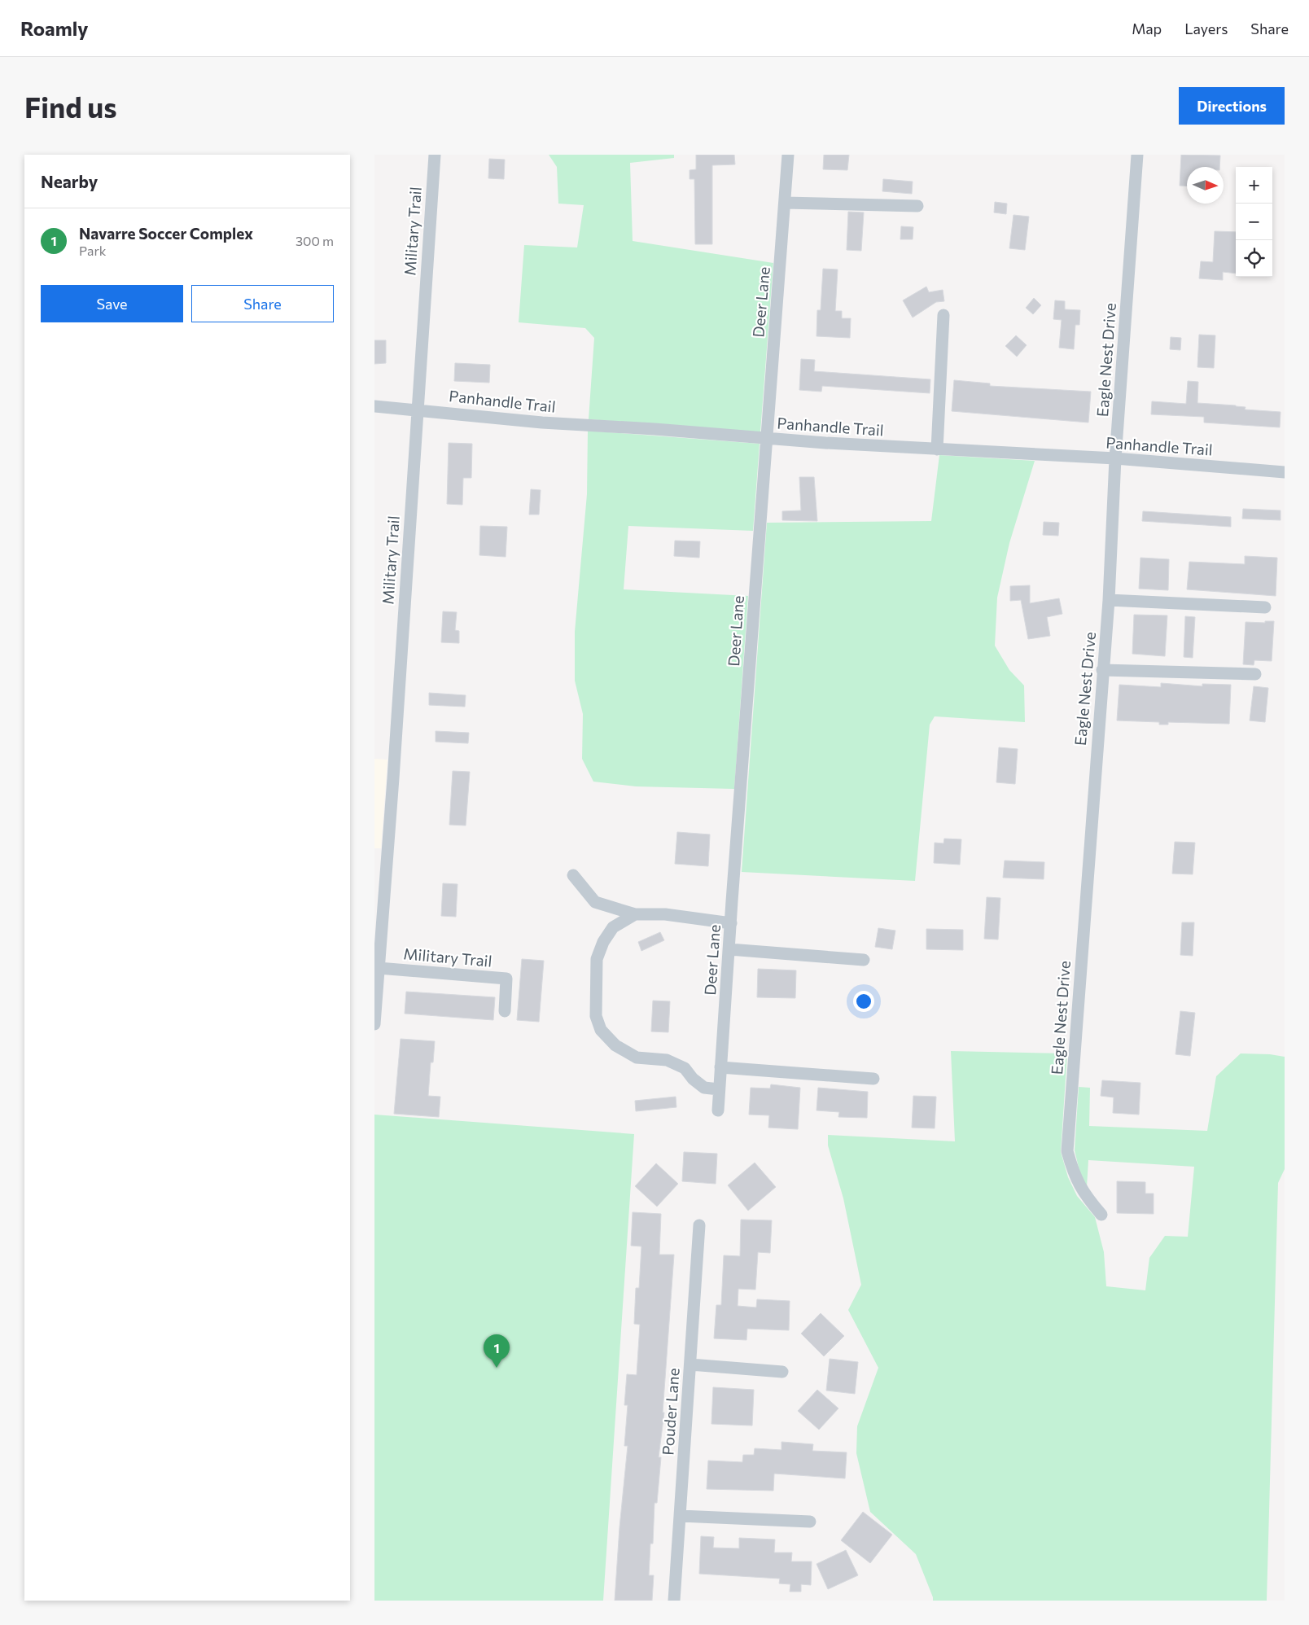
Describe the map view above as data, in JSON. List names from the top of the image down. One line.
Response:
{"streets":{"street":["Military Trail","Deer Lane","Eagle Nest Drive","Panhandle Trail","Pouder Lane"]},"crossings":[["Military Trail","Panhandle Trail"],["Deer Lane","Panhandle Trail"],["Eagle Nest Drive","Panhandle Trail"]],"north":"right","page":{"header":"Roamly","nav":["Map","Layers","Share"],"buttons":["Directions",["Save","Share"]],"title":"Find us","heading":"Nearby","map_buttons":["+","−"],"list":[{"mark":"1","name":"Navarre Soccer Complex","note":"Park","value":"300 m"}],"pins":"1"}}
